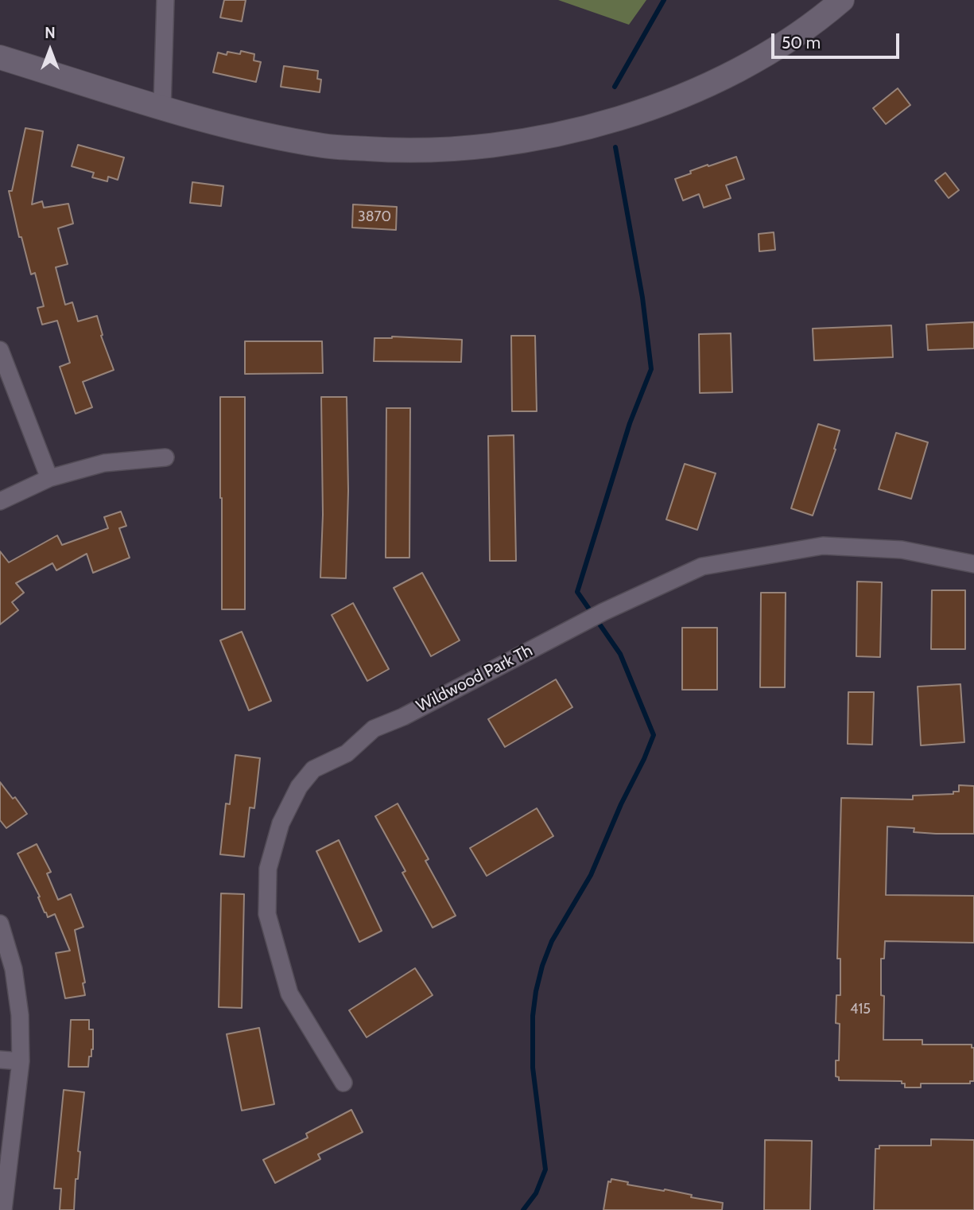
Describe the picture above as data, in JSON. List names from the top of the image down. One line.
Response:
{"streets":{"street":["Wildwood Park Th"]},"house_numbers":["3870","415"],"scale_bar":"50 m","north":"top"}
